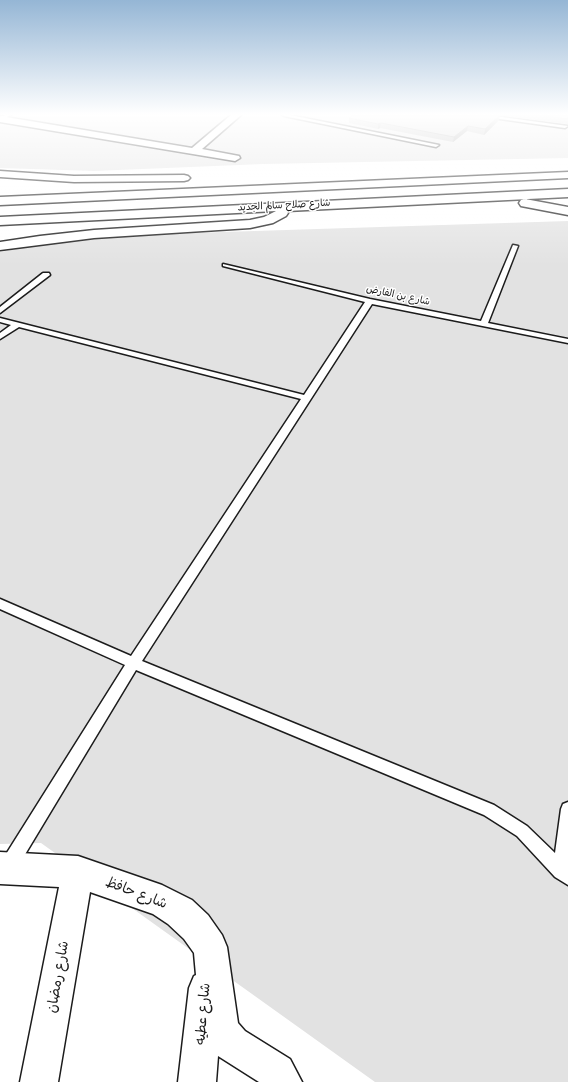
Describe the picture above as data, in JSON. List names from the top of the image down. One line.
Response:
{"streets":{"main road":["شارع صلاح سالم الجديد","شارع حافظ","شارع رمضان","شارع عطيه"],"lane":["شارع بن الفارض"]},"crossings":[["شارع حافظ","شارع رمضان"],["شارع حافظ","شارع عطيه"]]}
